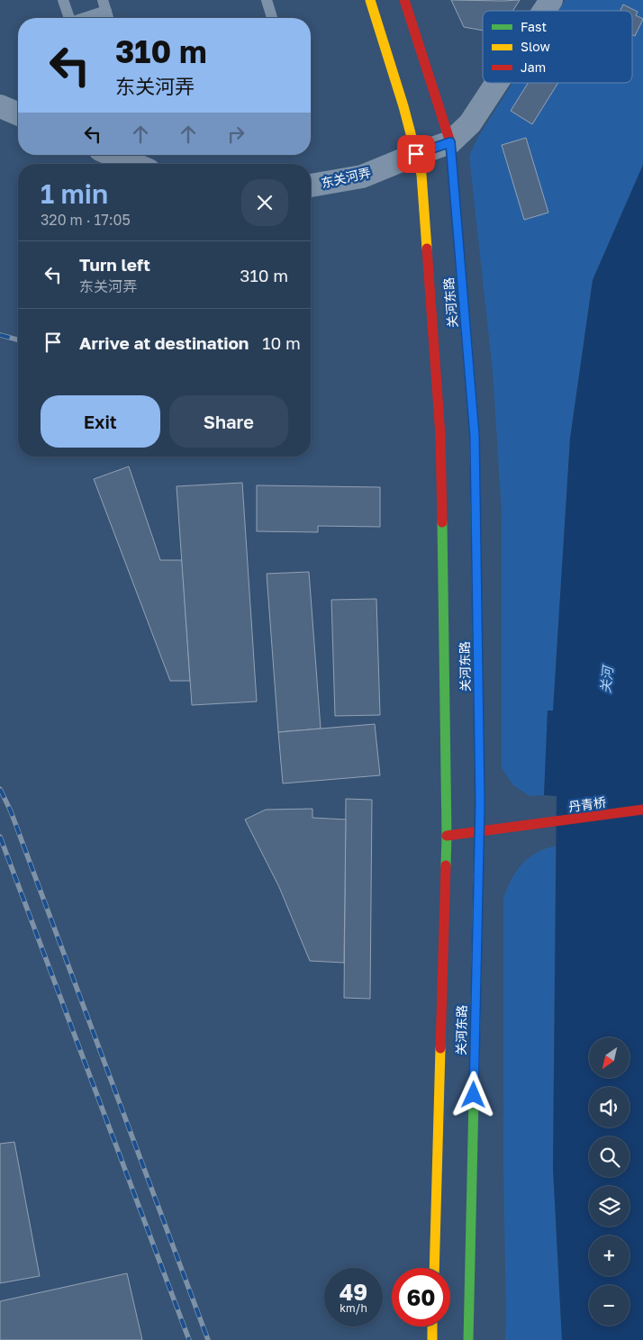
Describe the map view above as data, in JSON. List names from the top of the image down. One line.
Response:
{"streets":{"main road":["关河东路","丹青桥"],"street":["东关河弄"]},"crossings":[["东关河弄","关河东路"],["关河东路","丹青桥"]],"water":["关河"],"legend":["Fast","Slow","Jam"],"north":"bottom left","page":{"turn":["310 m","东关河弄"],"heading":["1 min","320 m · 17:05"],"list":[{"name":"Turn left","note":"东关河弄","value":"310 m"},{"name":"Arrive at destination","value":"10 m"}],"buttons":["Exit","Share"],"map_buttons":["+","−"],"speed":"49 km/h","limit":"60"}}
